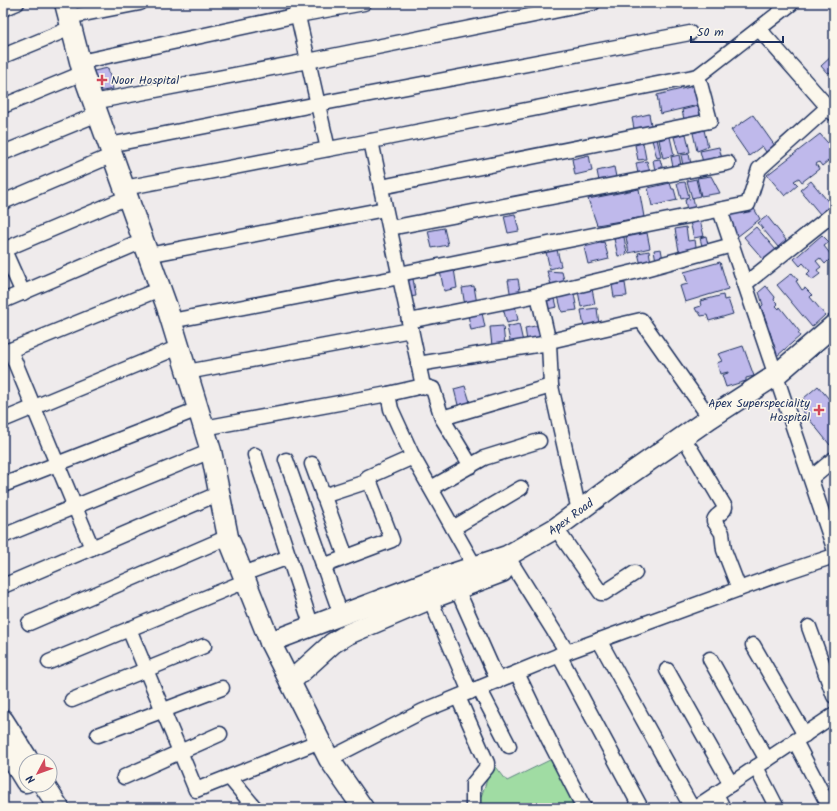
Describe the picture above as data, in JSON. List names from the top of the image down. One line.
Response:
{"streets":{"street":["Apex Road"]},"places":{"health":["Noor Hospital","Apex Superspeciality Hospital"]},"scale_bar":"50 m","north":"bottom left"}
